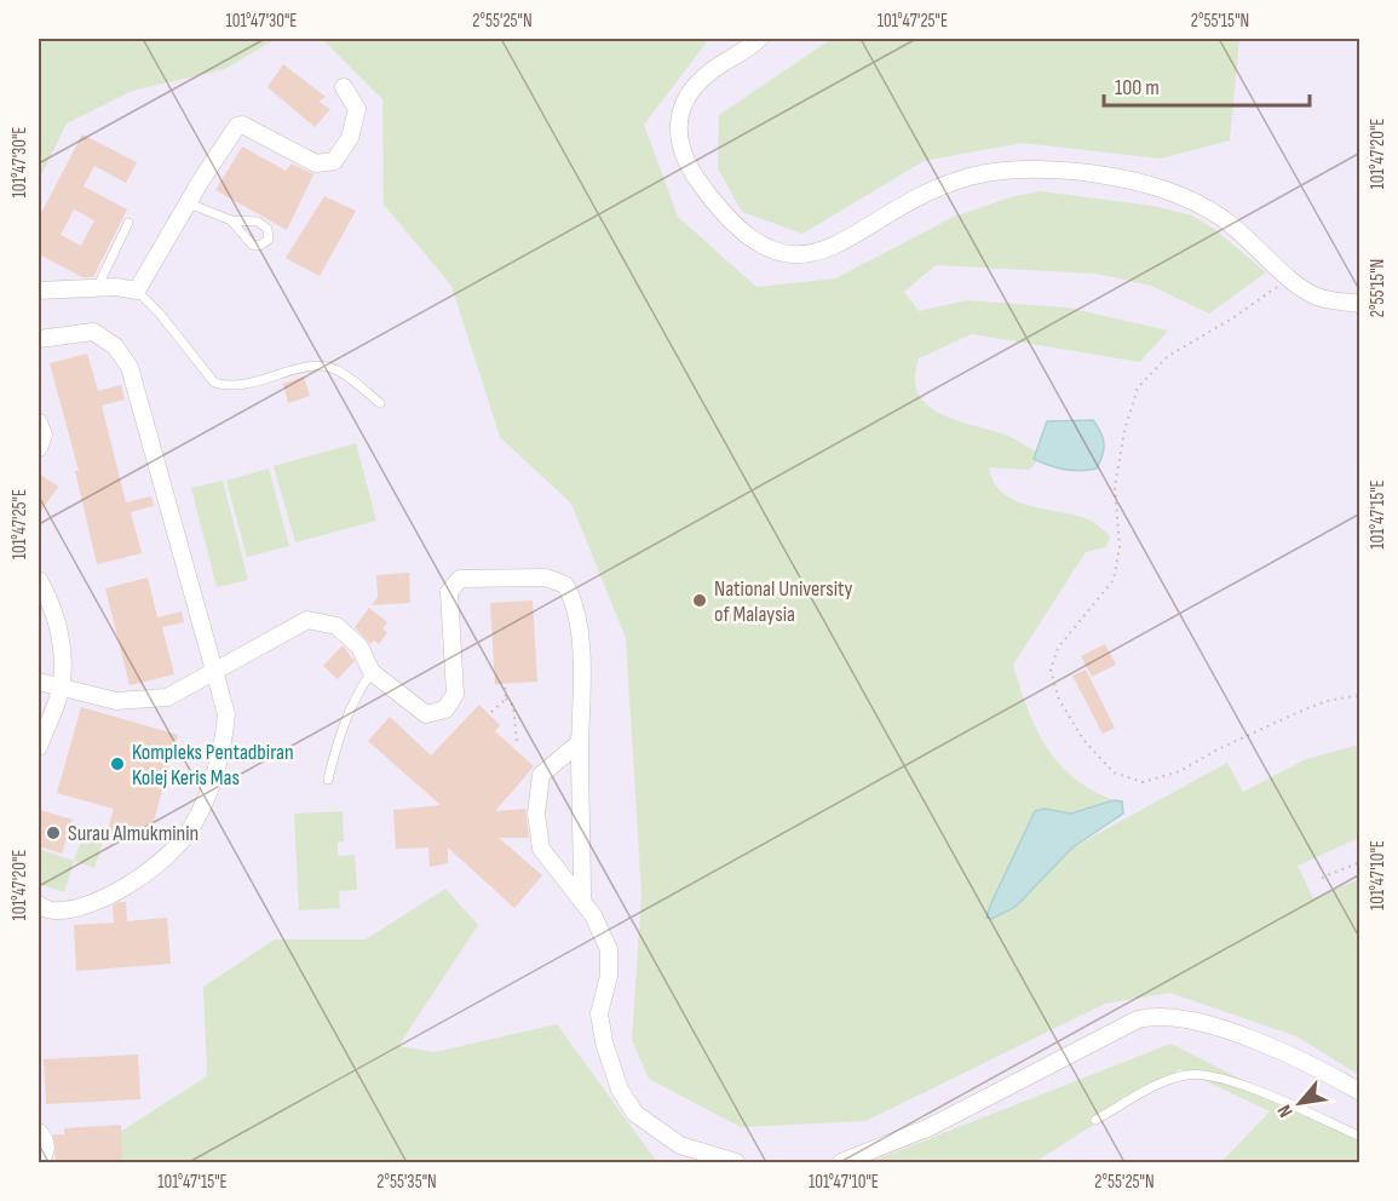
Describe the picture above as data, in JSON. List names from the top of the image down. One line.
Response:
{"places":["National University of Malaysia","Kompleks Pentadbiran Kolej Keris Mas","Surau Almukminin"],"scale_bar":"100 m","north":"bottom left","coordinates":["101°47'30\"E","2°55'25\"N","101°47'25\"E","2°55'15\"N","101°47'20\"E","101°47'15\"E","101°47'10\"E","2°55'35\"N"]}
